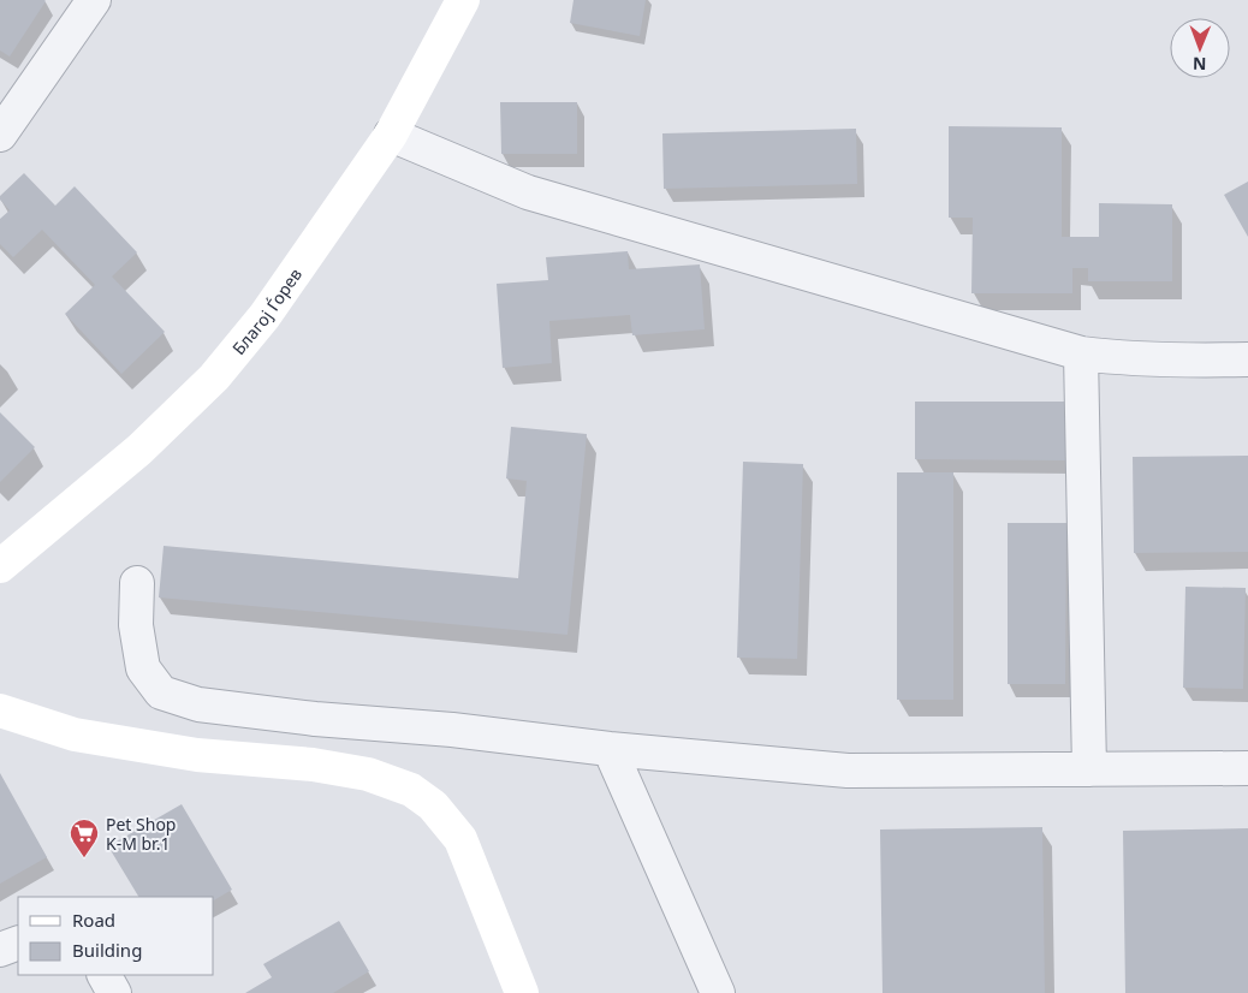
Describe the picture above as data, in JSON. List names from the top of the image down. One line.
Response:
{"streets":{"main road":["Благој Ѓорев"]},"places":{"supermarket":["Pet Shop K-M br.1"]},"legend":["Road","Building"],"north":"bottom"}
